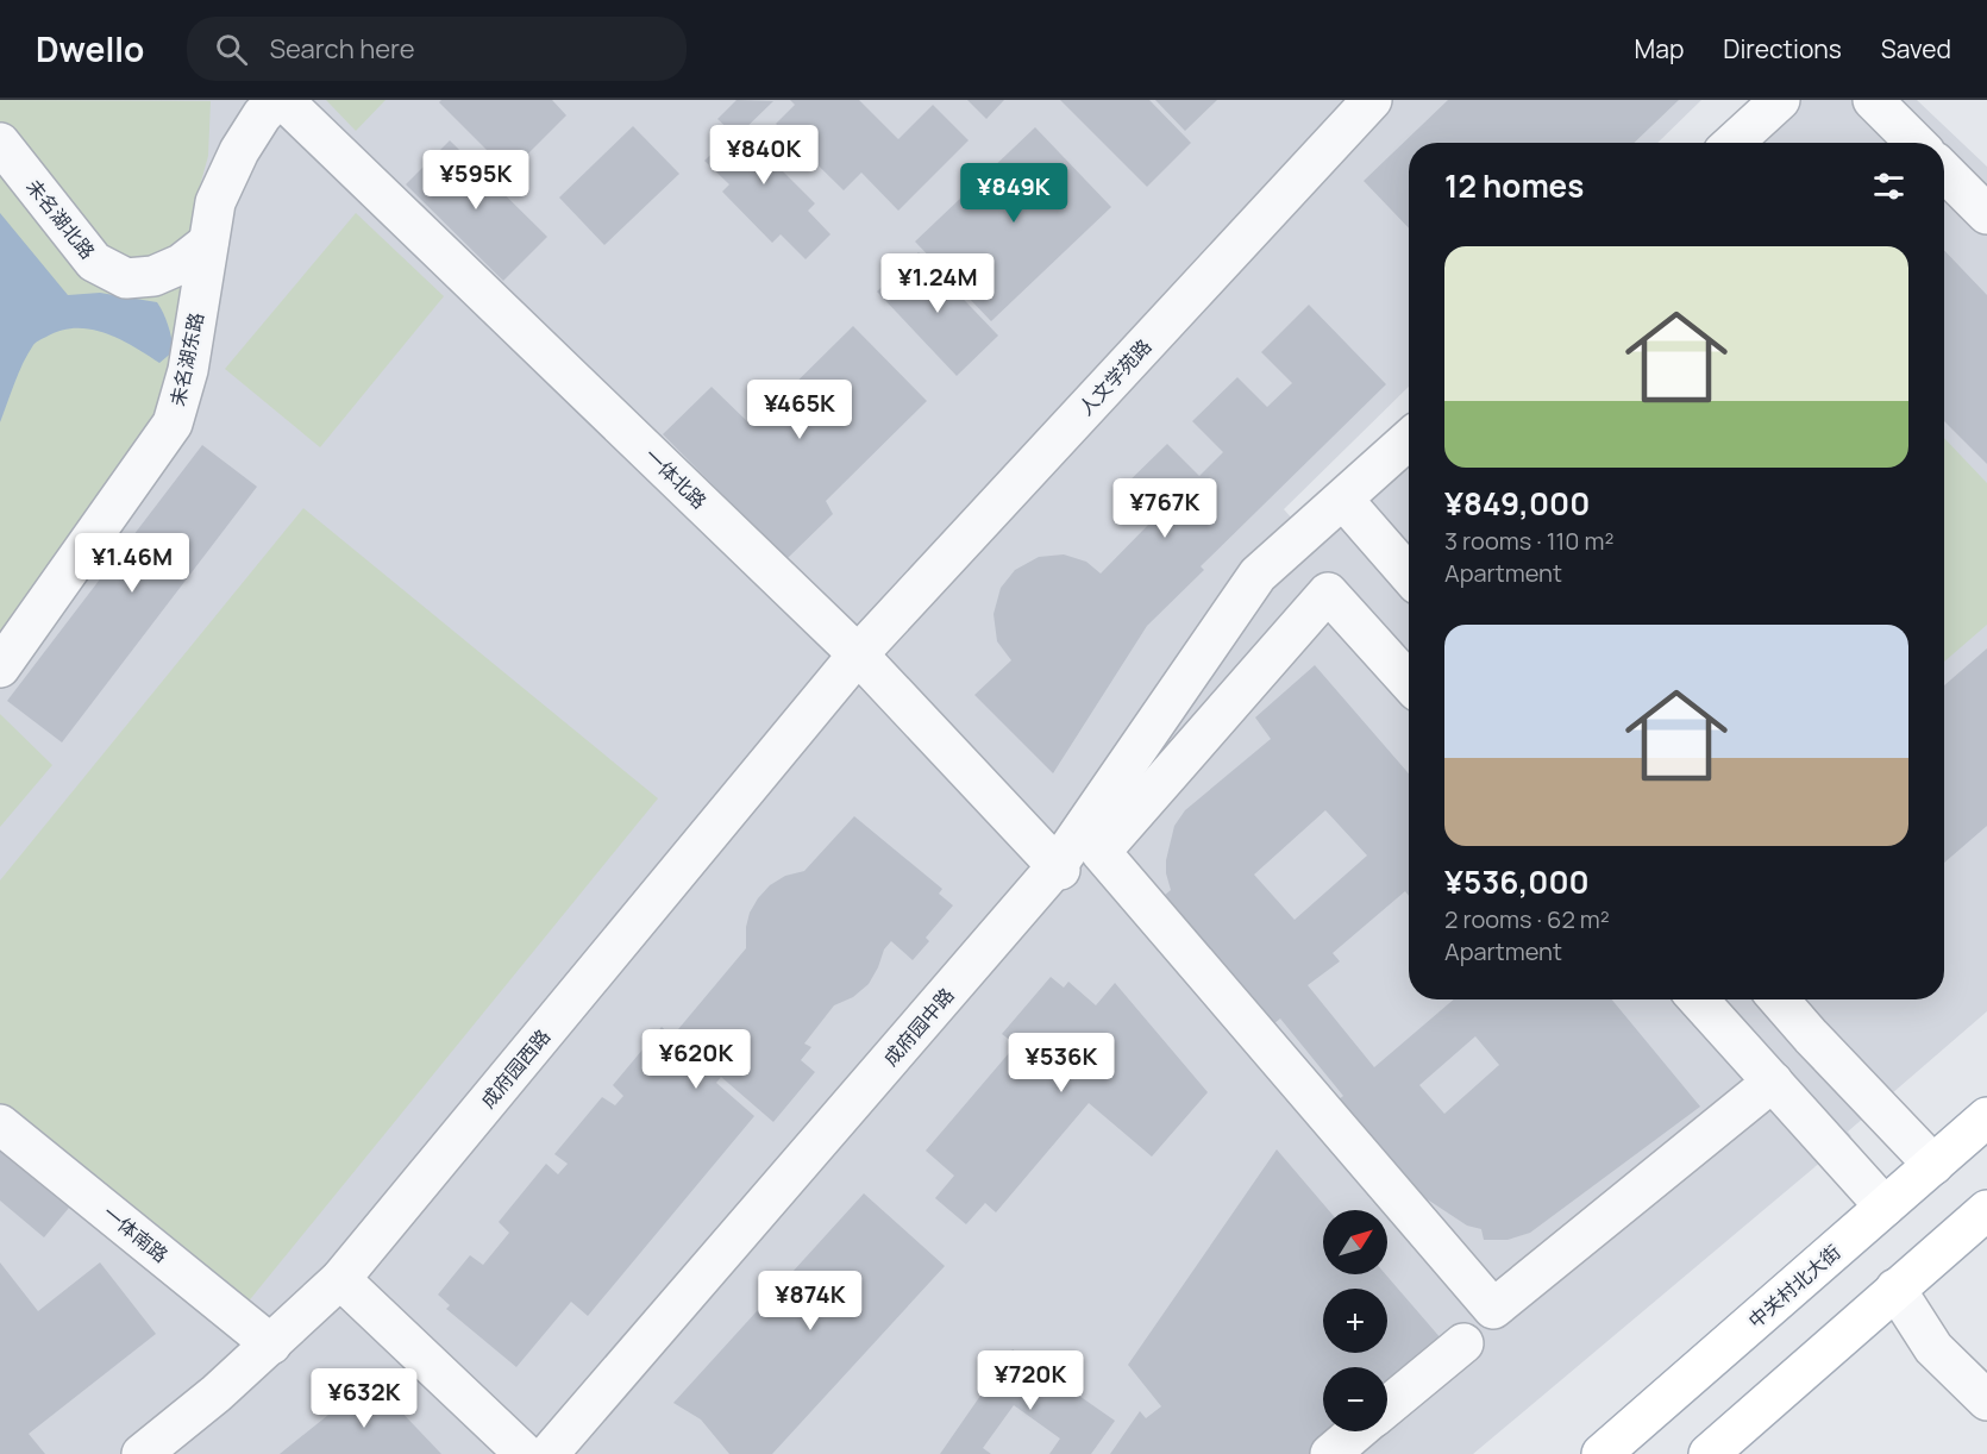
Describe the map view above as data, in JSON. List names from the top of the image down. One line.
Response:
{"streets":{"main road":["中关村北大街"],"street":["未名湖北路","未名湖东路","人文学苑路","一体北路","成府园中路","成府园西路","一体南路"]},"crossings":[["人文学苑路","一体北路"],["人文学苑路","成府园西路"],["一体北路","成府园中路"],["一体北路","成府园西路"],["成府园西路","一体南路"]],"north":"top right","page":{"header":"Dwello","search":"Search here","nav":["Map","Directions","Saved"],"price":["¥840K","¥595K","¥849K","¥1.24M","¥465K","¥767K","¥1.46M","¥620K","¥536K","¥874K","¥720K","¥632K"],"heading":"12 homes","list":[{"name":"¥849,000","note":"3 rooms · 110 m² · Apartment"},{"name":"¥536,000","note":"2 rooms · 62 m² · Apartment"}],"map_buttons":["+","−"]}}
